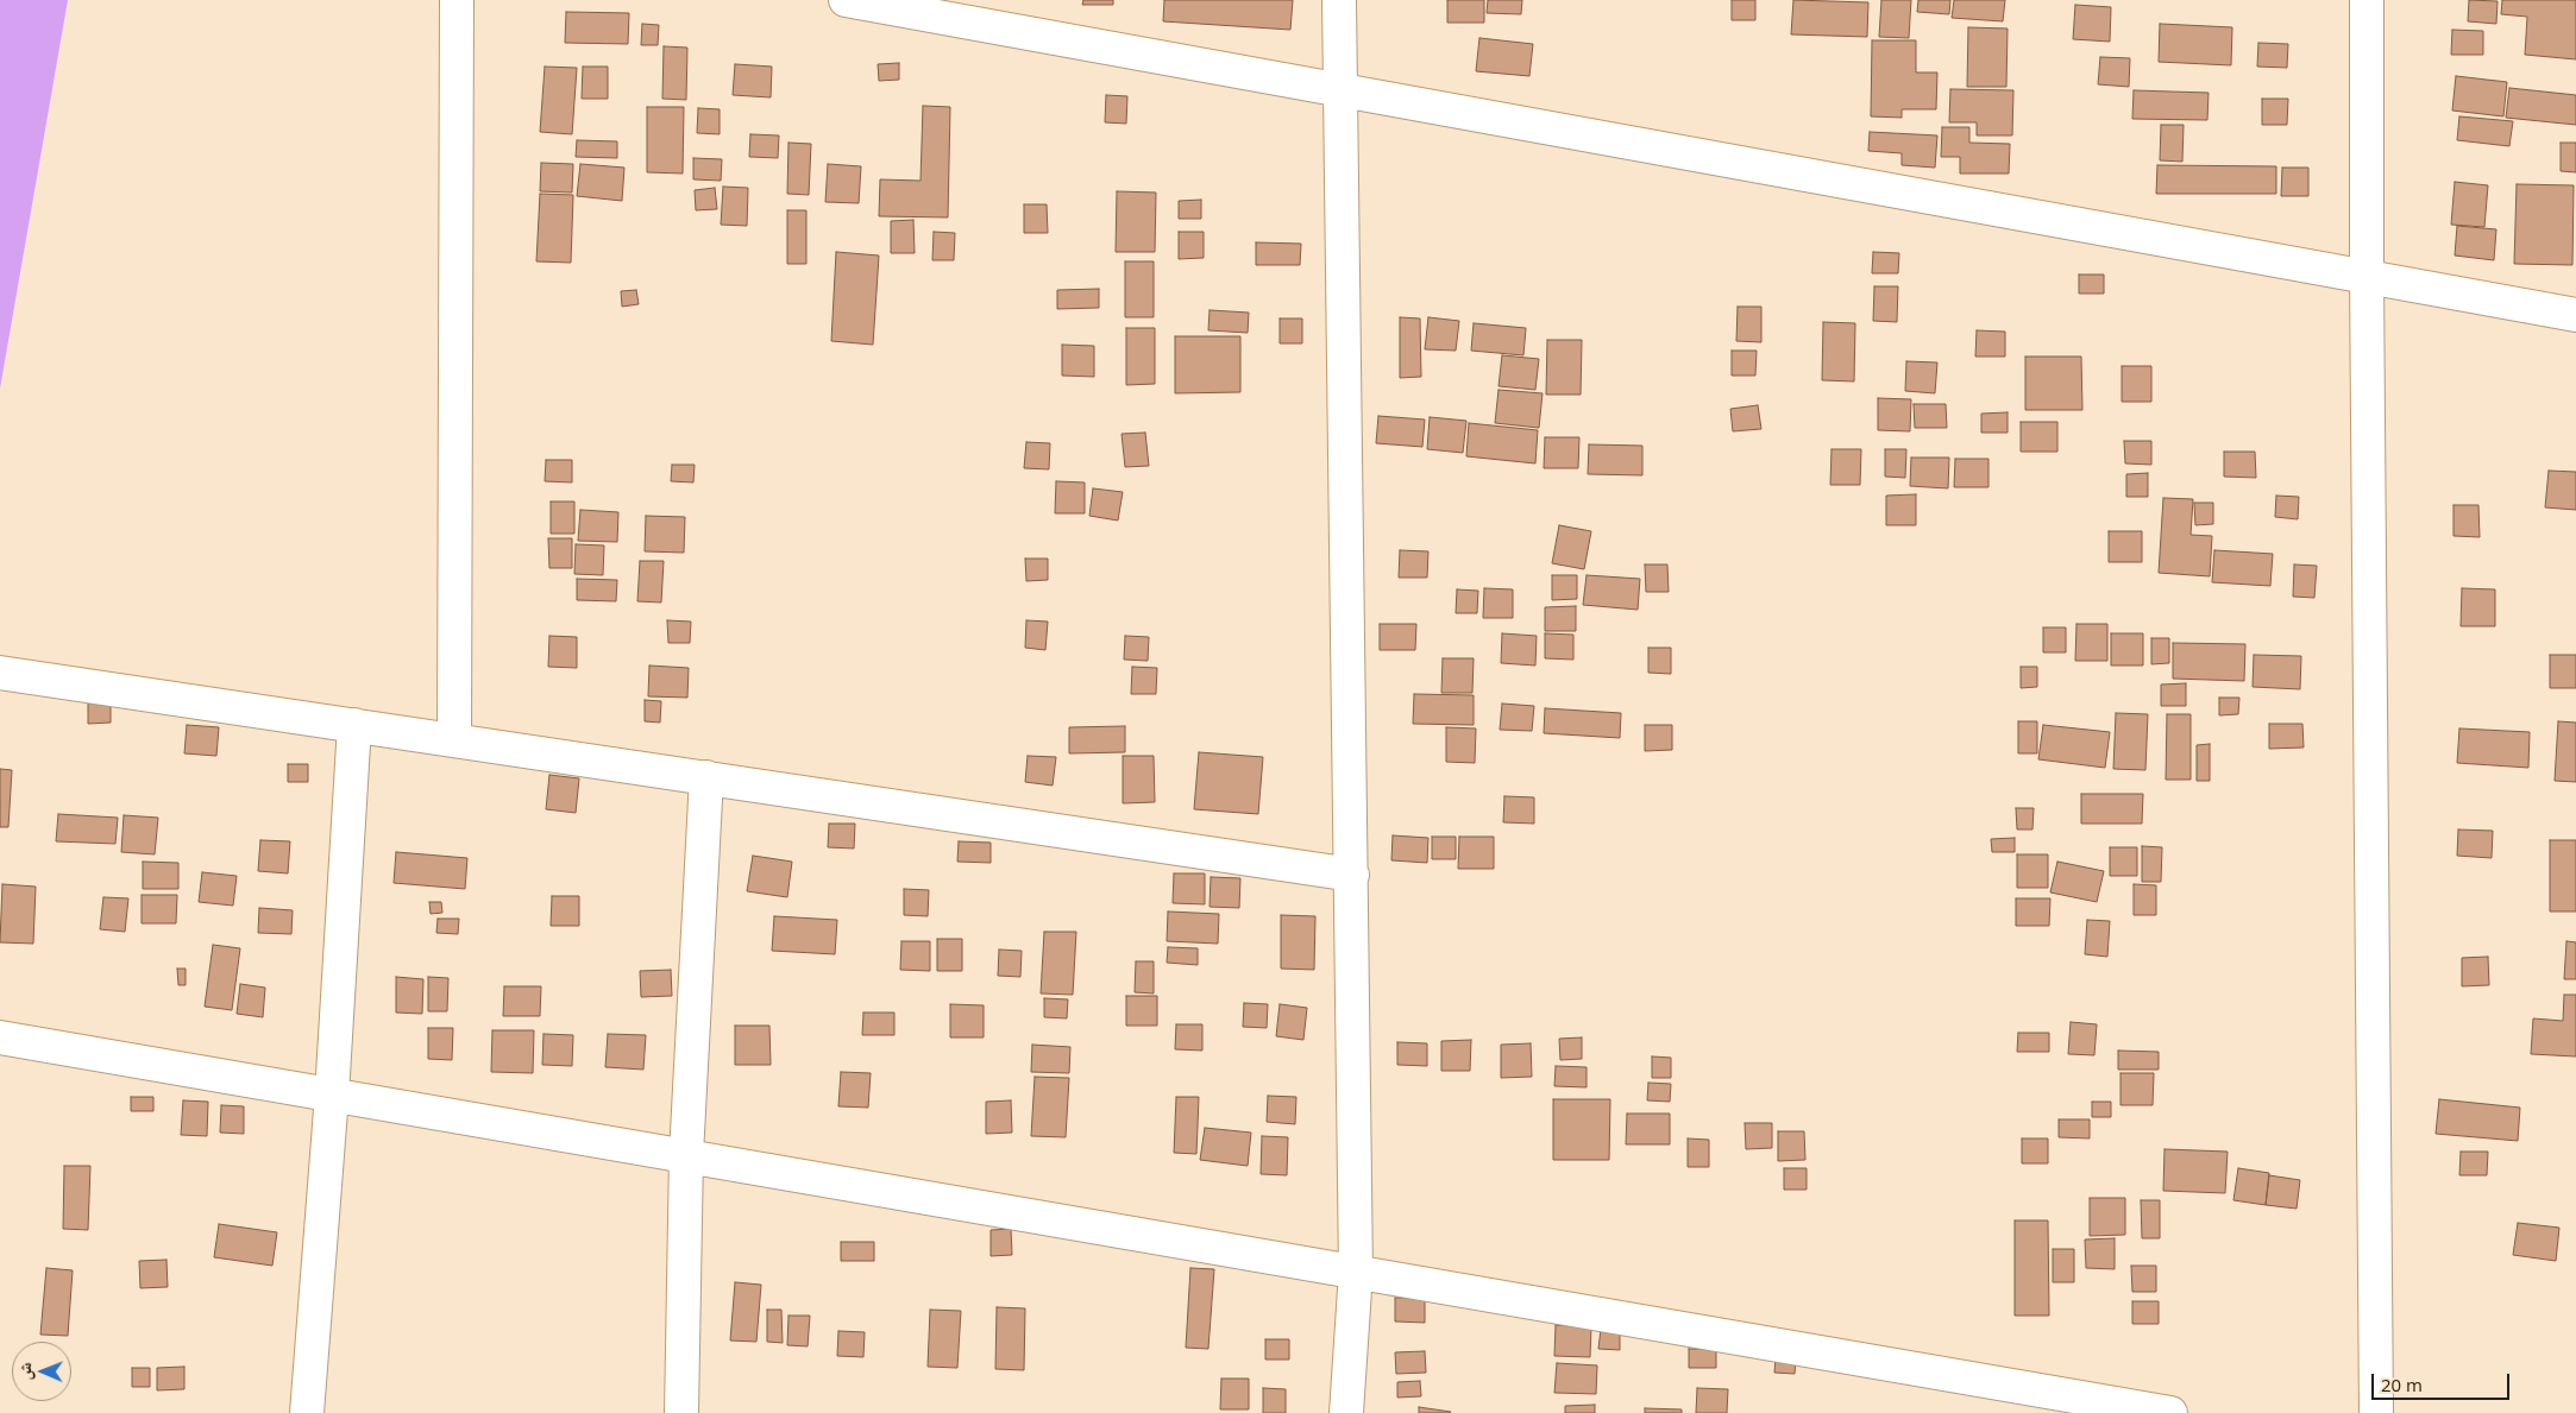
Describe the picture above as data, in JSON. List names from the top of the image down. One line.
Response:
{"scale_bar":"20 m","north":"left"}
